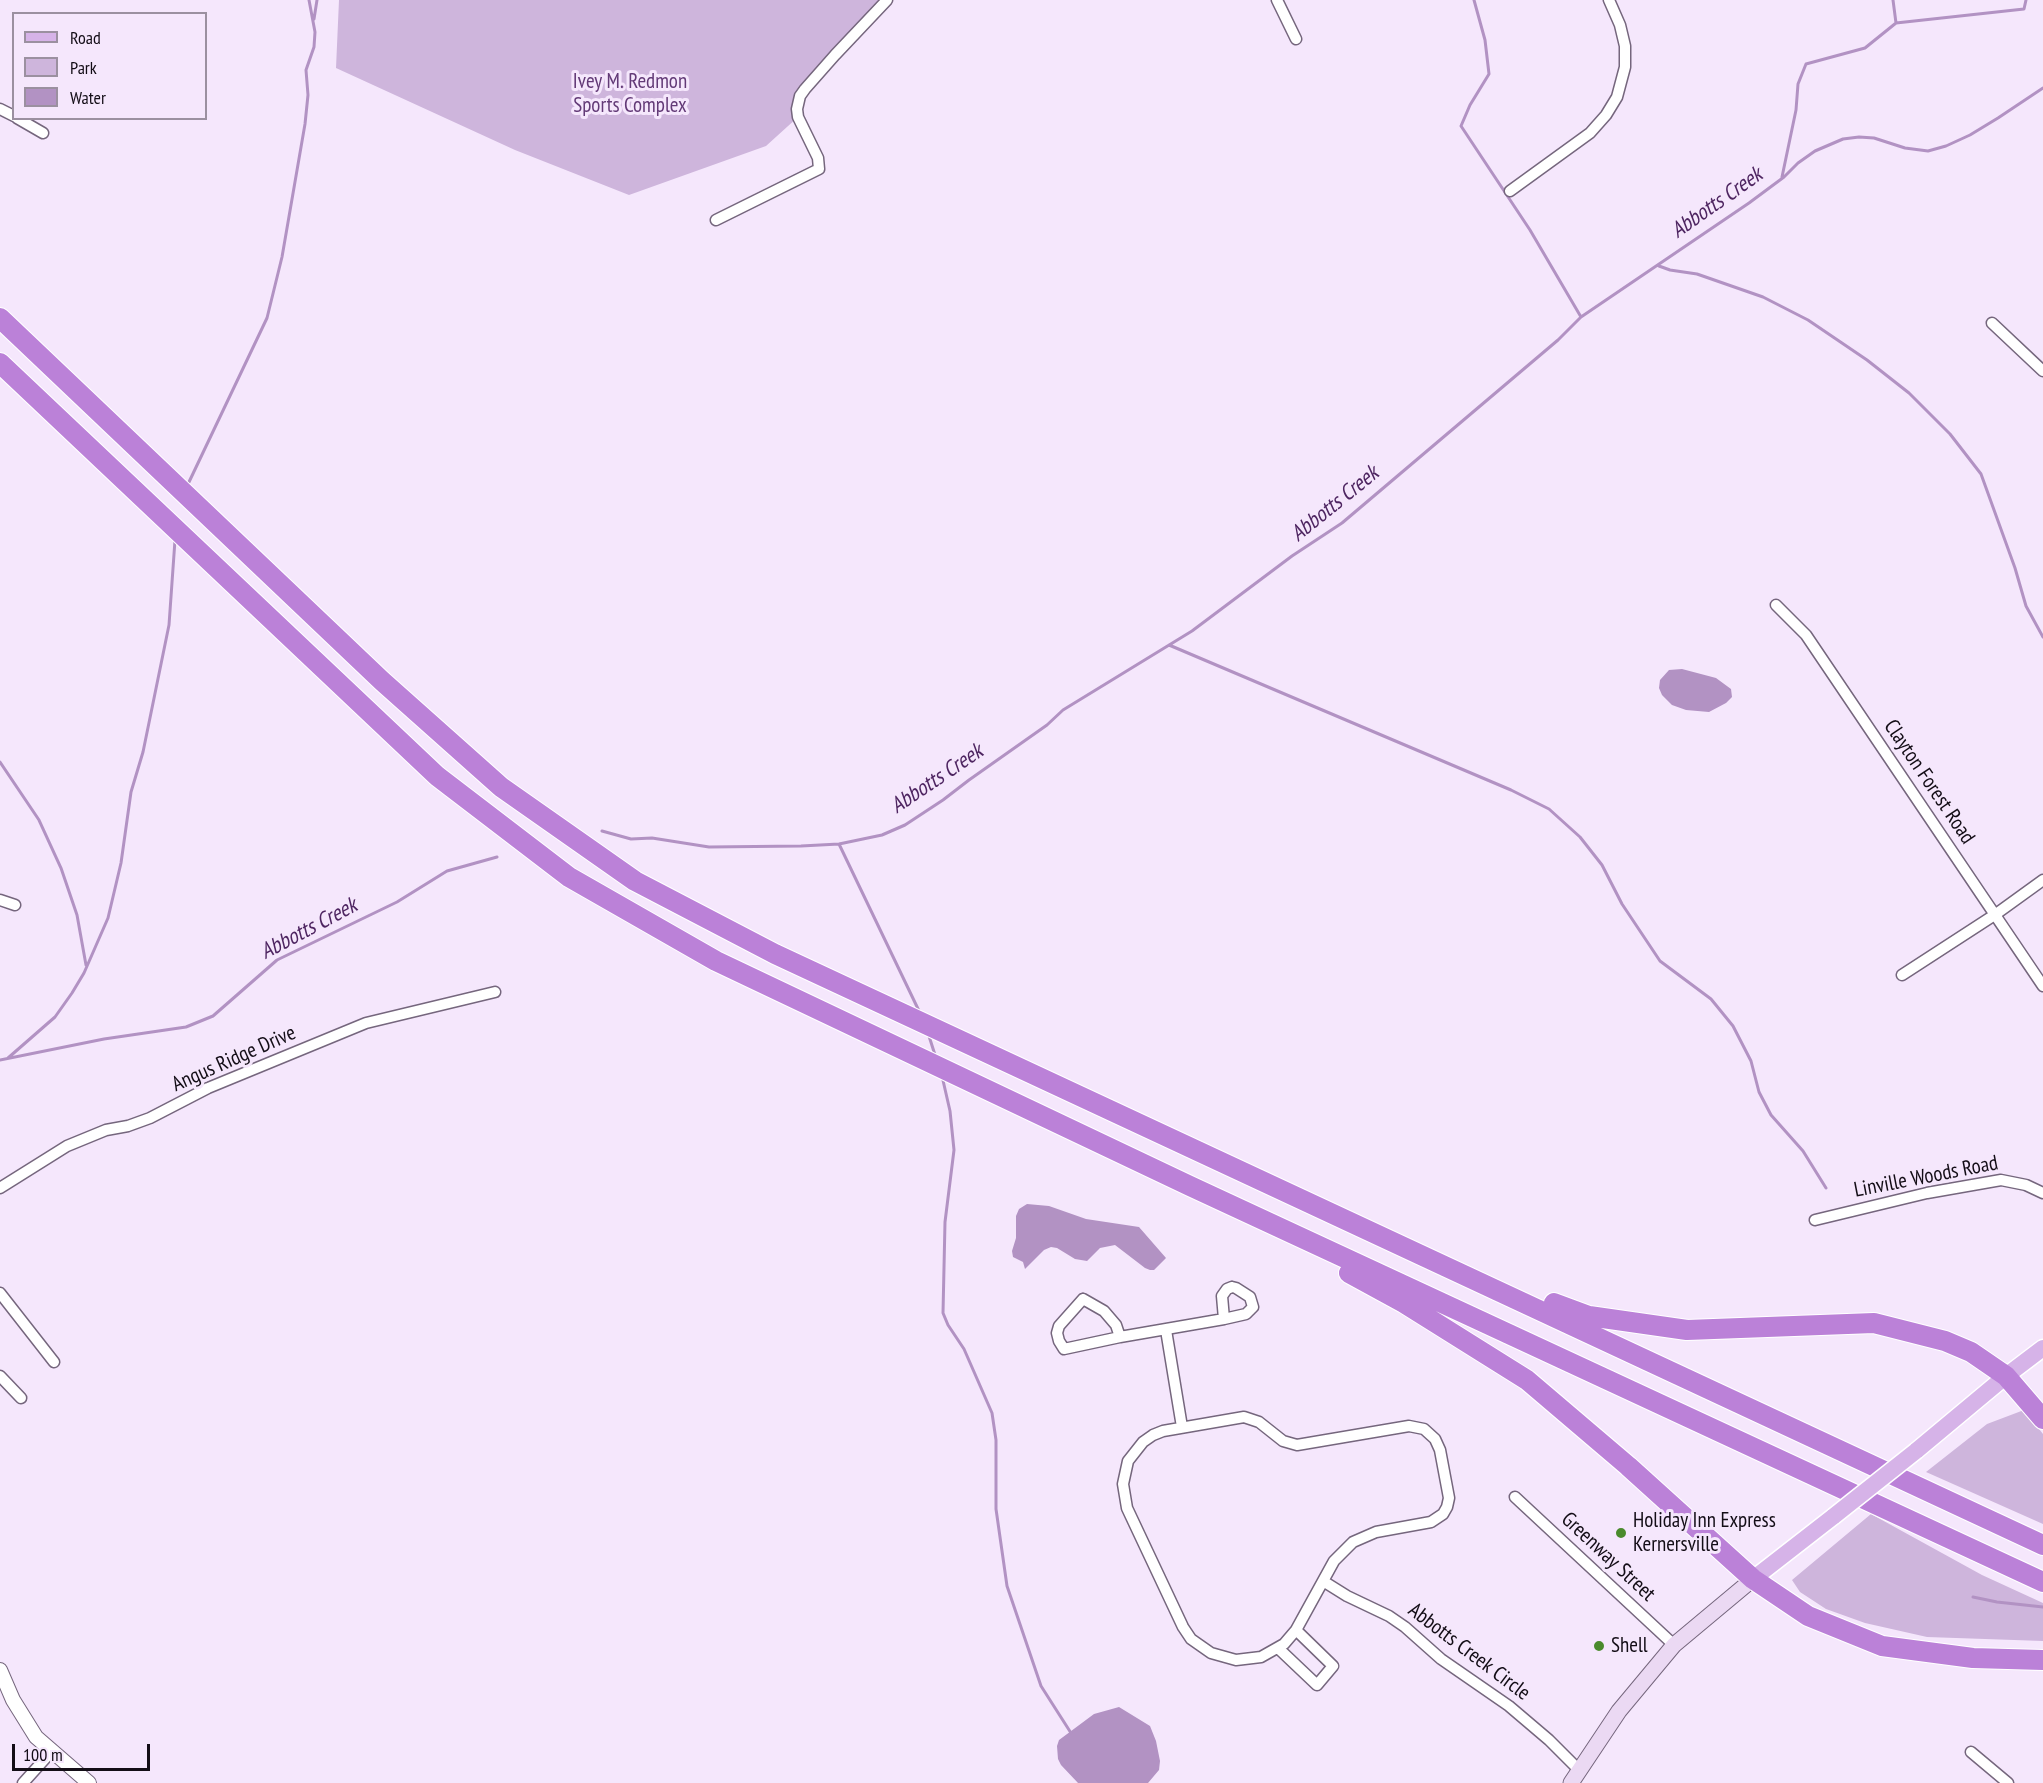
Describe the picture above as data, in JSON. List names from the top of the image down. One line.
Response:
{"streets":{"street":["Clayton Forest Road","Angus Ridge Drive","Linville Woods Road","Greenway Street","Abbotts Creek Circle"]},"water":["Abbotts Creek"],"parks":["Ivey M. Redmon Sports Complex"],"places":["Holiday Inn Express Kernersville","Shell"],"legend":["Road","Park","Water"],"scale_bar":"100 m"}
